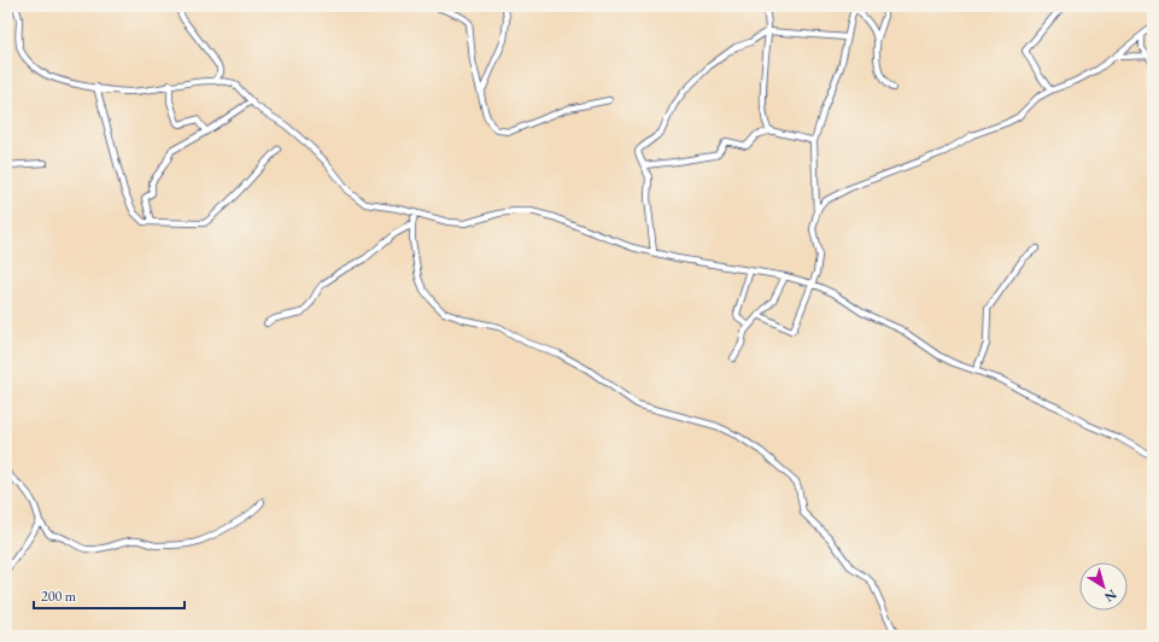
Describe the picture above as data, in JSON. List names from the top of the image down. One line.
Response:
{"scale_bar":"200 m","north":"bottom right"}
